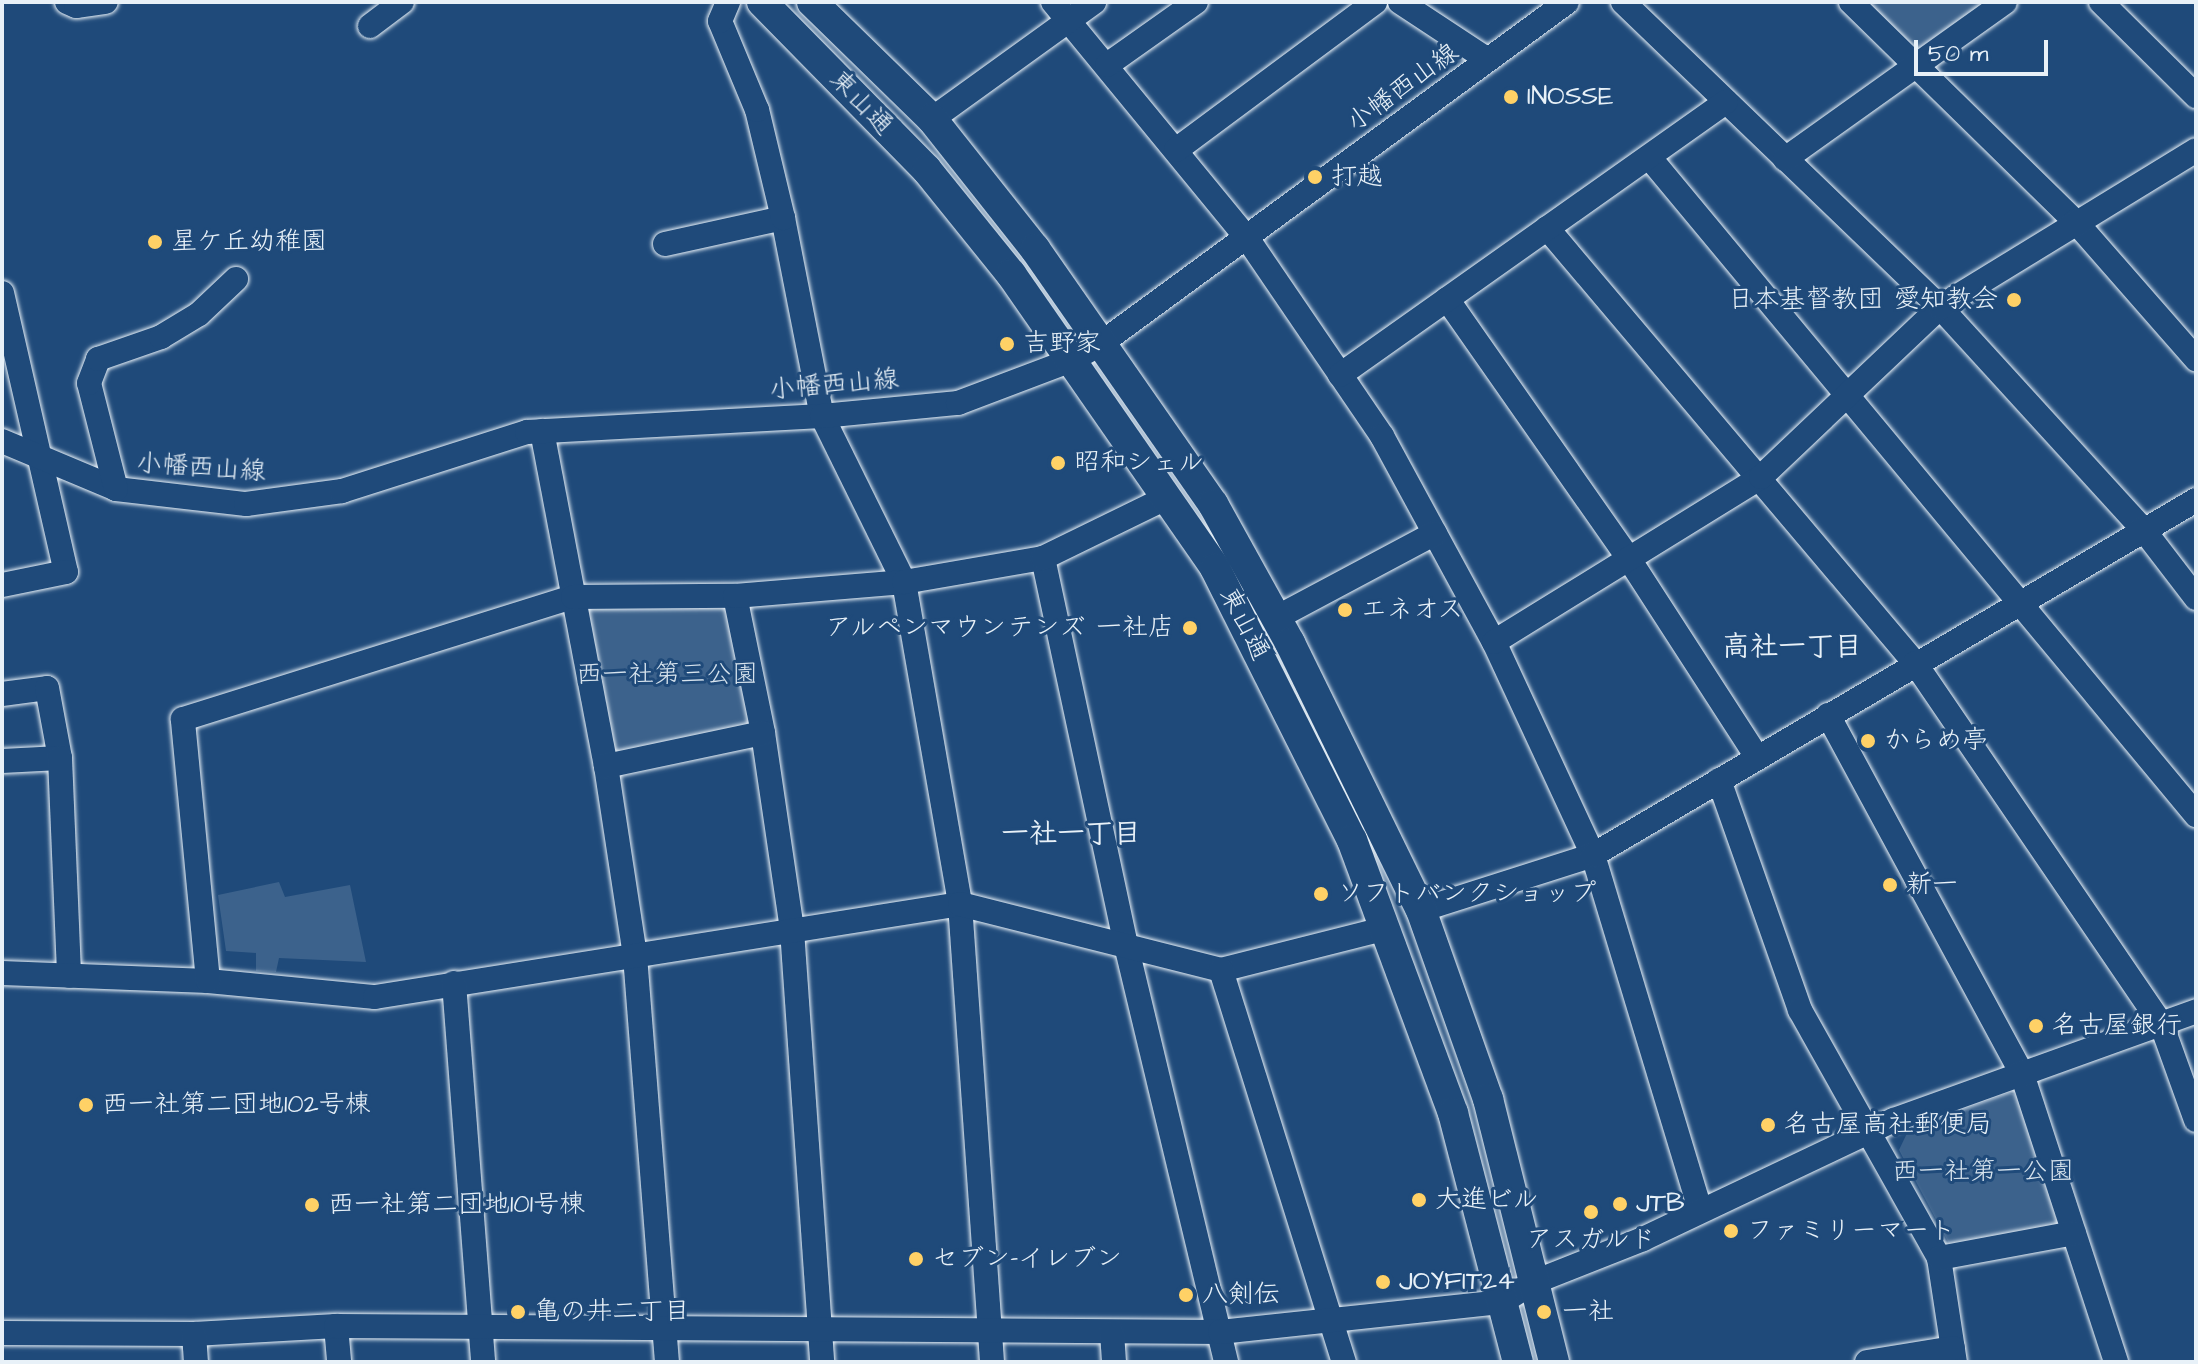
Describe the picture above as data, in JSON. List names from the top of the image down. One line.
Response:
{"streets":{"main road":["東山通"],"street":["小幡西山線"]},"crossings":[["小幡西山線","東山通"]],"districts":["高社一丁目","一社一丁目"],"parks":["西一社第三公園","西一社第一公園"],"places":["INOSSE","打越","星ケ丘幼稚園","日本基督教団 愛知教会","吉野家","昭和シェル","エネオス","アルペンマウンテンズ 一社店","からめ亭","新一","ソフトバンクショップ","名古屋銀行","西一社第二団地102号棟","名古屋高社郵便局","大進ビル","JTB","西一社第二団地101号棟","アスガルド","ファミリーマート","セブン-イレブン","JOYFIT24","八剣伝","亀の井二丁目","一社"],"scale_bar":"50 m"}
